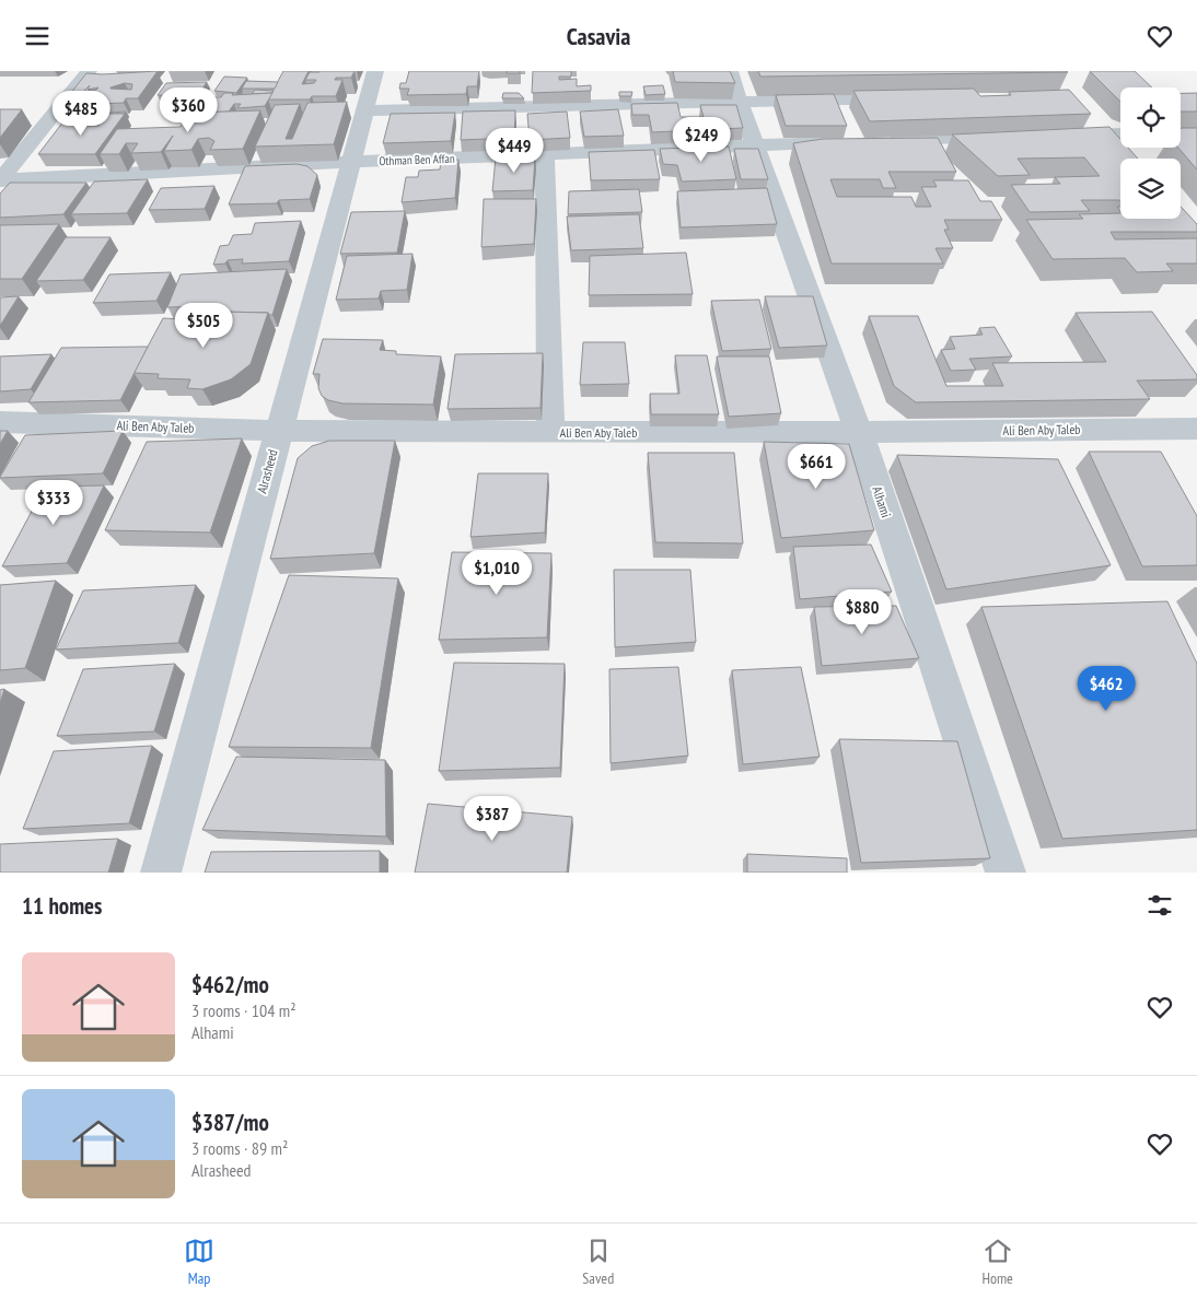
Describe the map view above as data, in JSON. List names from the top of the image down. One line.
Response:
{"streets":{"street":["Othman Ben Affan","Ali Ben Aby Taleb","Alrasheed","Alhami"]},"crossings":[["Othman Ben Affan","Alrasheed"],["Othman Ben Affan","Alhami"],["Ali Ben Aby Taleb","Alrasheed"],["Ali Ben Aby Taleb","Alhami"]],"page":{"header":"Casavia","price":["$360","$485","$249","$449","$505","$661","$333","$1,010","$880","$462","$387"],"heading":"11 homes","list":[{"name":"$462/mo","note":"3 rooms · 104 m² · Alhami"},{"name":"$387/mo","note":"3 rooms · 89 m² · Alrasheed"}],"tabs":["Map","Saved","Home"]}}
